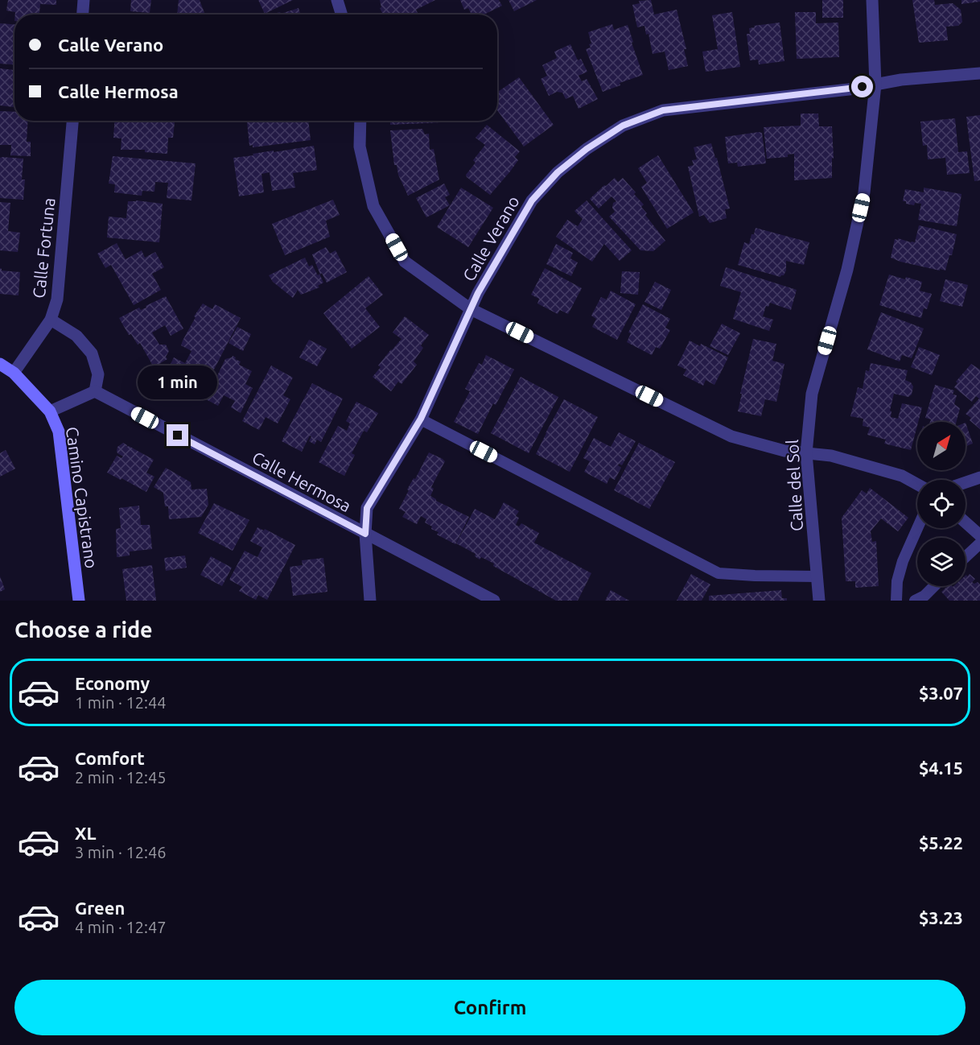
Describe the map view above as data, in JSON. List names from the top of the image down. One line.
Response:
{"streets":{"main road":["Camino Capistrano"],"street":["Calle Verano","Calle Fortuna","Calle Hermosa","Calle del Sol"]},"crossings":[["Calle Verano","Calle Hermosa"],["Calle Verano","Calle del Sol"],["Calle Fortuna","Calle Hermosa"],["Calle Fortuna","Camino Capistrano"],["Calle Hermosa","Camino Capistrano"]],"north":"top right","page":{"banner":["Calle Verano","Calle Hermosa"],"bubble":"1 min","heading":"Choose a ride","list":[{"name":"Economy","note":"1 min · 12:44","value":"$3.07"},{"name":"Comfort","note":"2 min · 12:45","value":"$4.15"},{"name":"XL","note":"3 min · 12:46","value":"$5.22"},{"name":"Green","note":"4 min · 12:47","value":"$3.23"}],"buttons":"Confirm"}}
